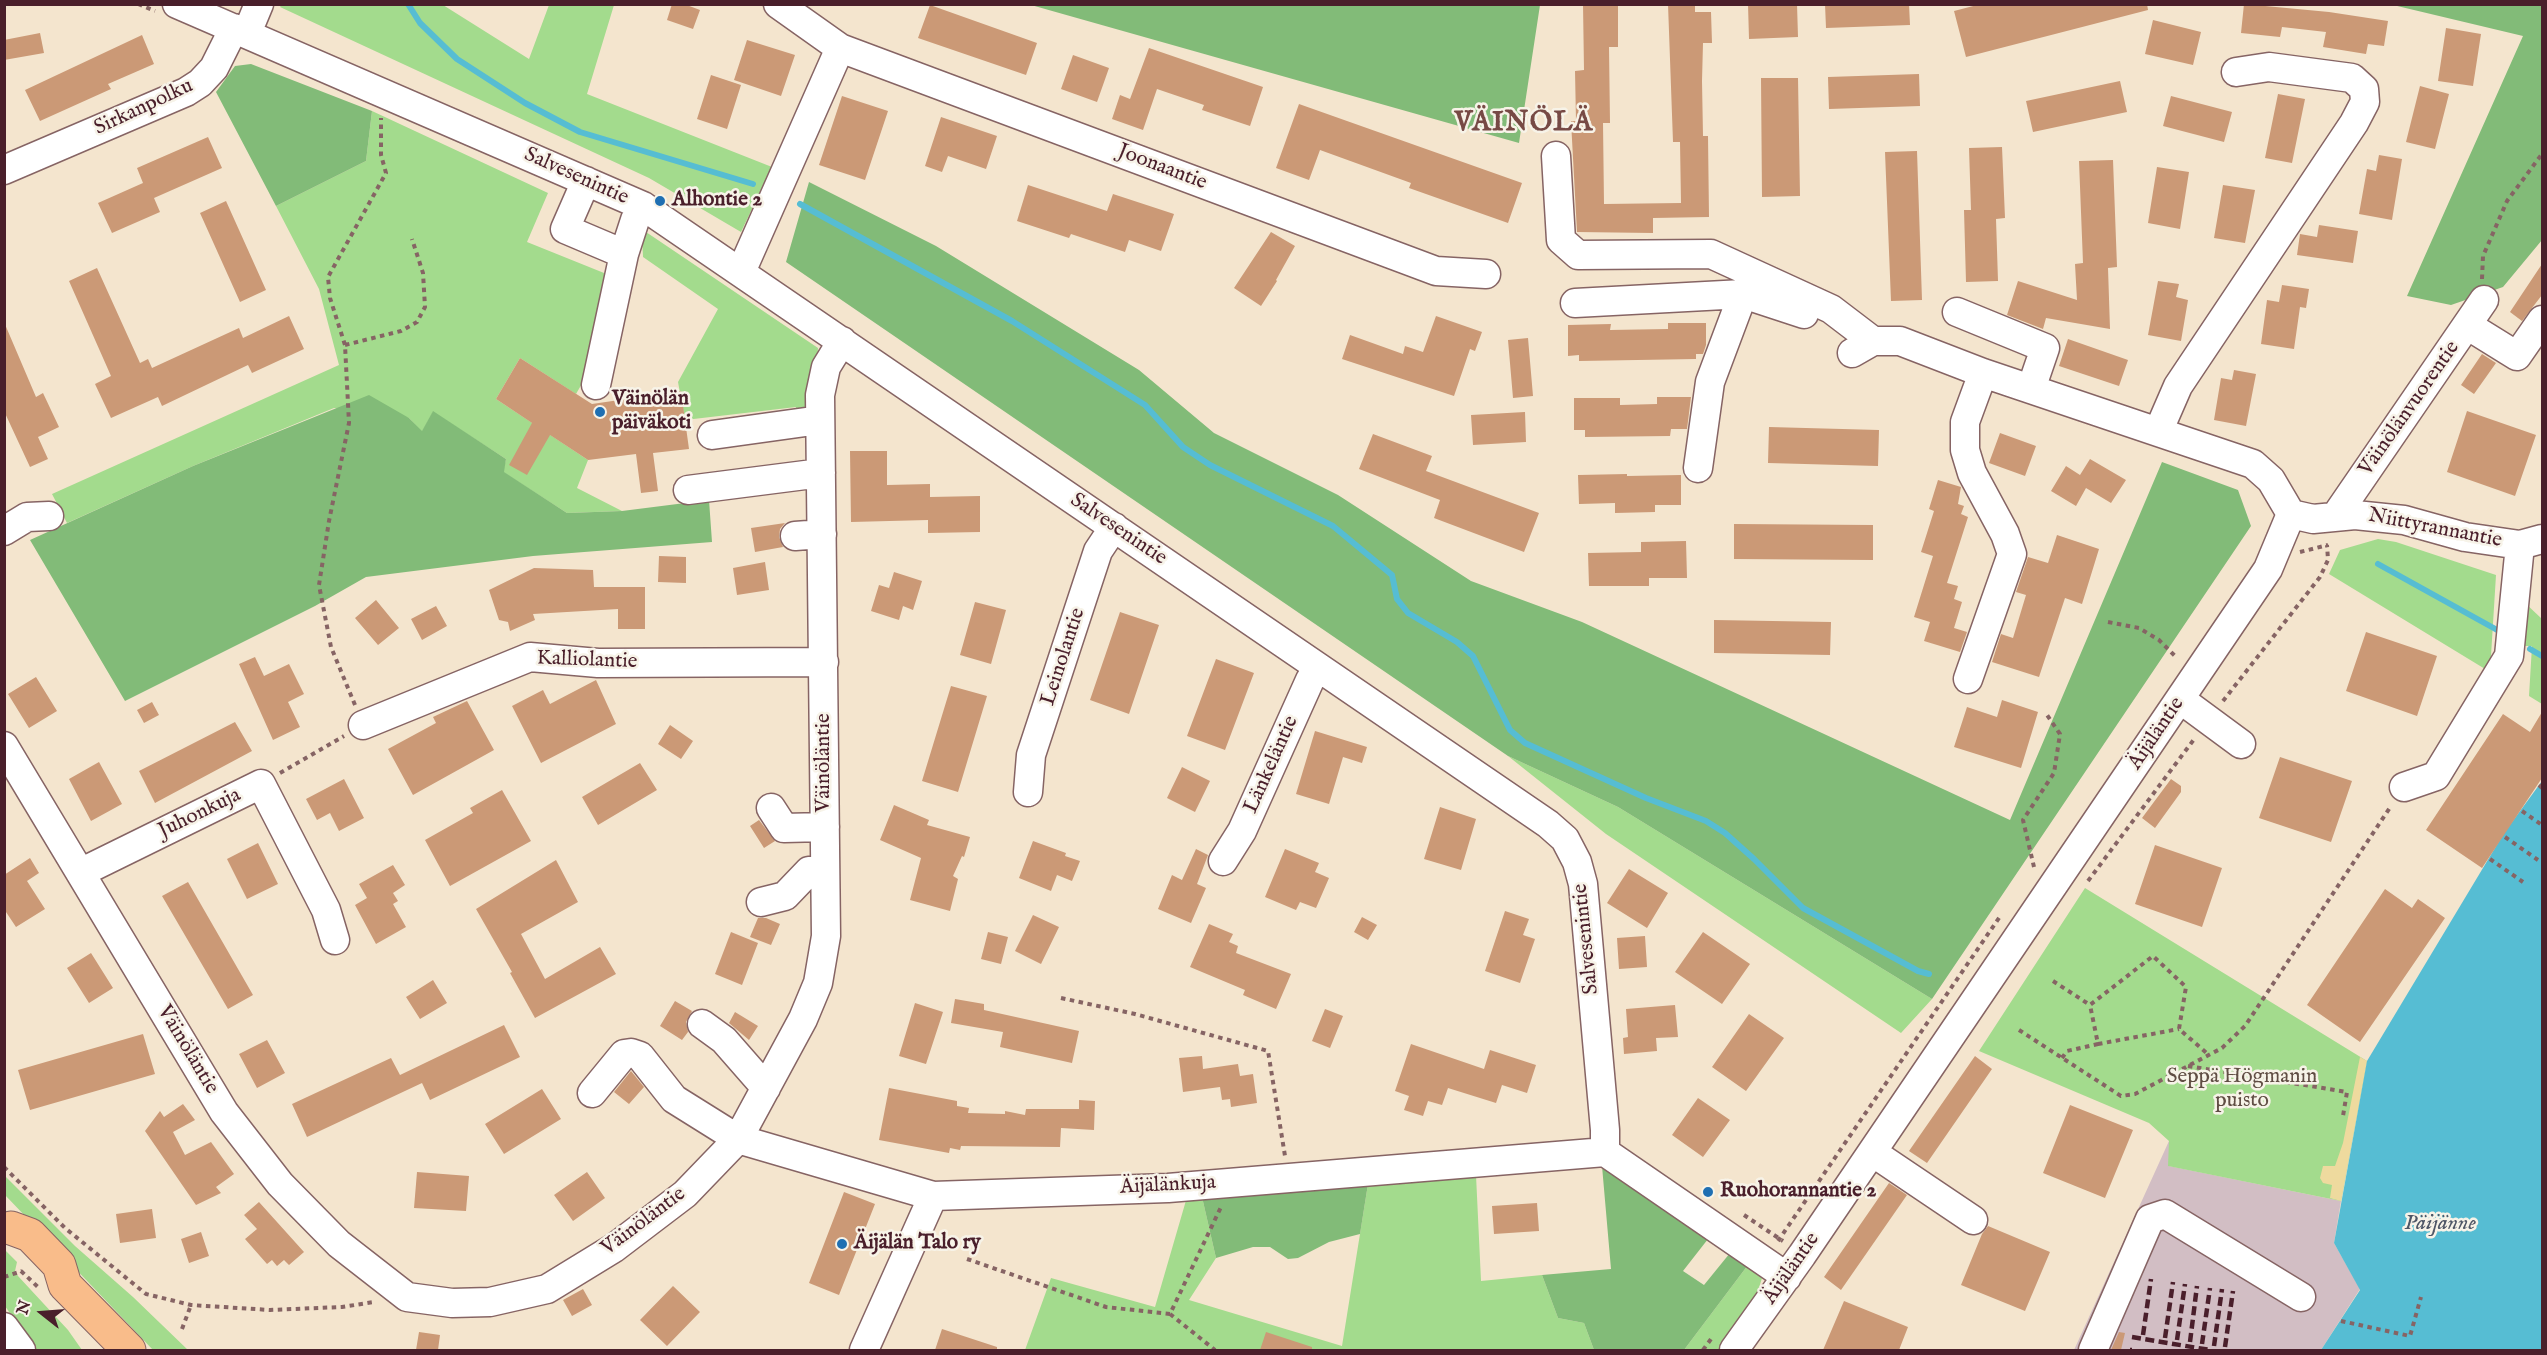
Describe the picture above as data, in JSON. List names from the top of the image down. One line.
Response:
{"streets":{"street":["Sirkanpolku","Joonaantie","Salvesenintie","Väinölänvuorentie","Niittyrannantie","Leinolantie","Kalliolantie","Äijäläntie","Väinöläntie","Länkeläntie","Juhonkuja","Äijälänkuja"]},"crossings":[["Sirkanpolku","Salvesenintie"],["Salvesenintie","Leinolantie"],["Salvesenintie","Väinöläntie"],["Salvesenintie","Länkeläntie"],["Salvesenintie","Äijälänkuja"],["Väinölänvuorentie","Niittyrannantie"],["Niittyrannantie","Äijäläntie"],["Kalliolantie","Väinöläntie"],["Väinöläntie","Juhonkuja"],["Väinöläntie","Äijälänkuja"]],"districts":["VÄINÖLÄ"],"water":["Päijänne"],"parks":["Seppä Högmanin puisto"],"places":["Alhontie 2","Väinölän päiväkoti","Ruohorannantie 2","Äijälän Talo ry"],"north":"left"}
